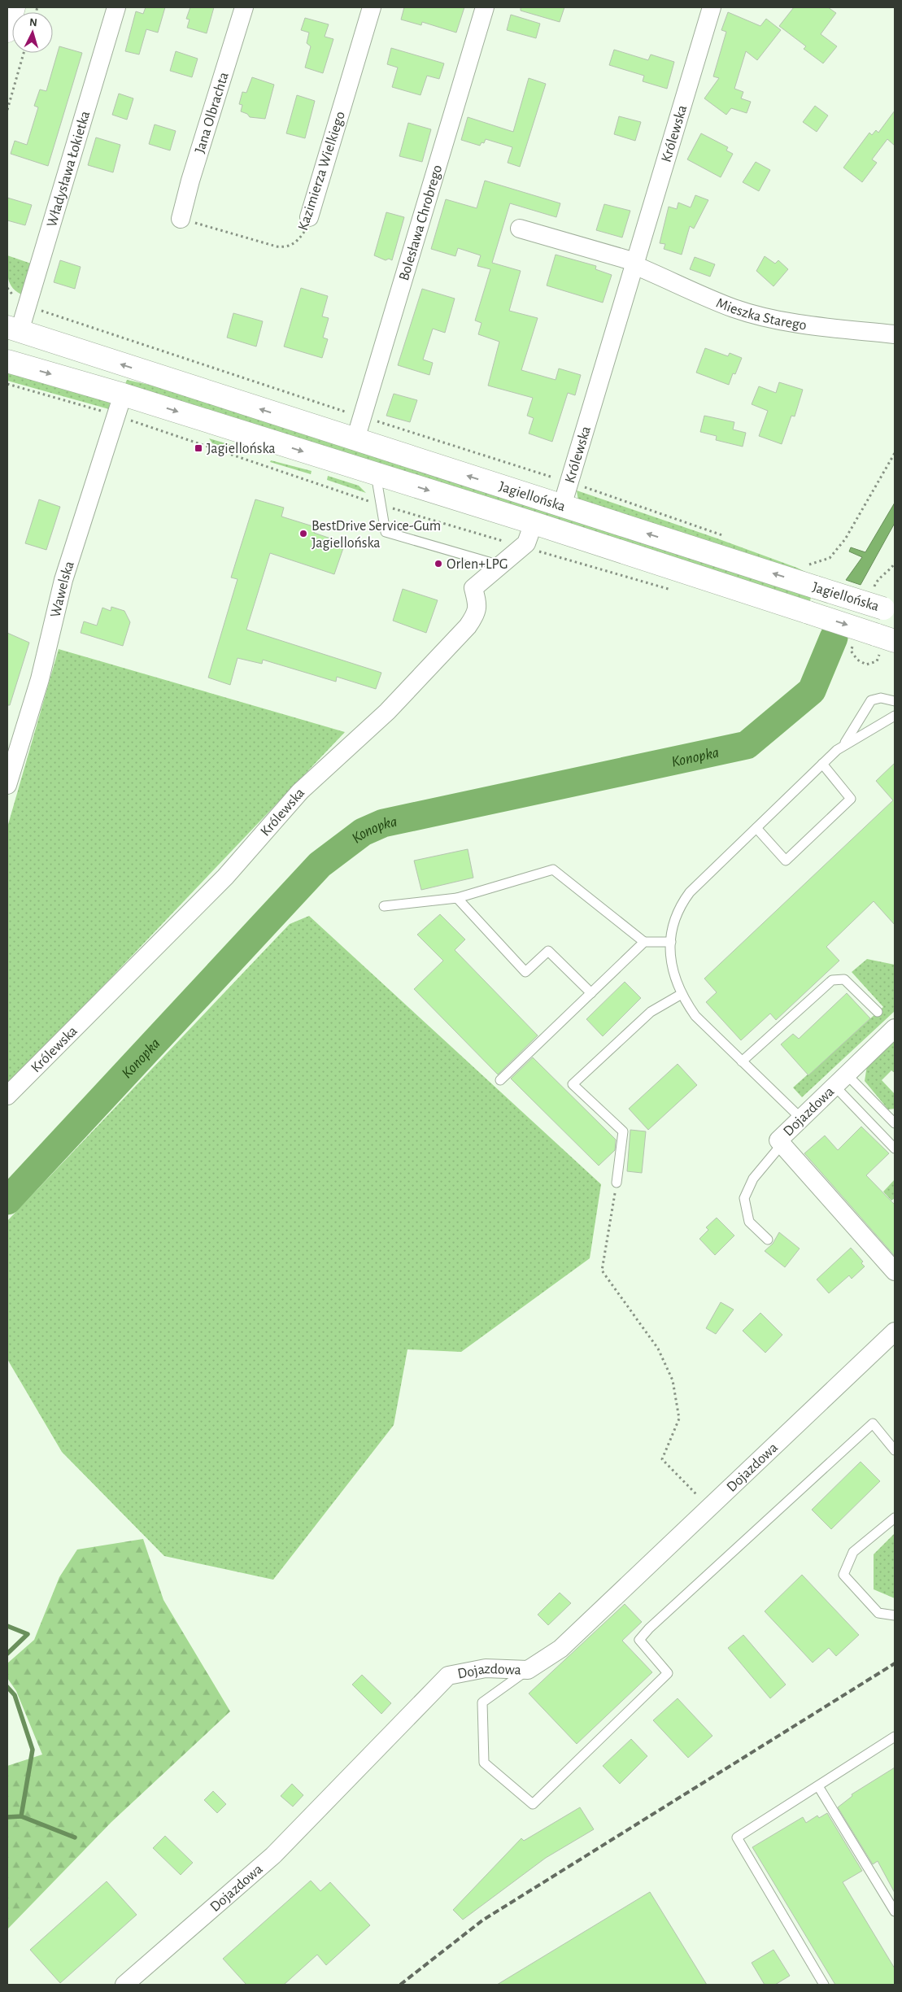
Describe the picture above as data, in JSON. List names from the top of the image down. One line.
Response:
{"streets":{"main road":["Jagiellońska"],"street":["Jana Olbrachta","Królewska","Władysława Łokietka","Kazimierza Wielkiego","Bolesława Chrobrego","Mieszka Starego","Wawelska","Dojazdowa"]},"crossings":[["Jana Olbrachta","Kazimierza Wielkiego"],["Królewska","Mieszka Starego"],["Królewska","Jagiellońska"],["Władysława Łokietka","Jagiellońska"],["Bolesława Chrobrego","Jagiellońska"],["Jagiellońska","Wawelska"]],"water":["Konopka"],"places":{"transit":["Jagiellońska"],"other":["BestDrive Service-Gum Jagiellońska","Orlen+LPG"]},"north":"top"}
